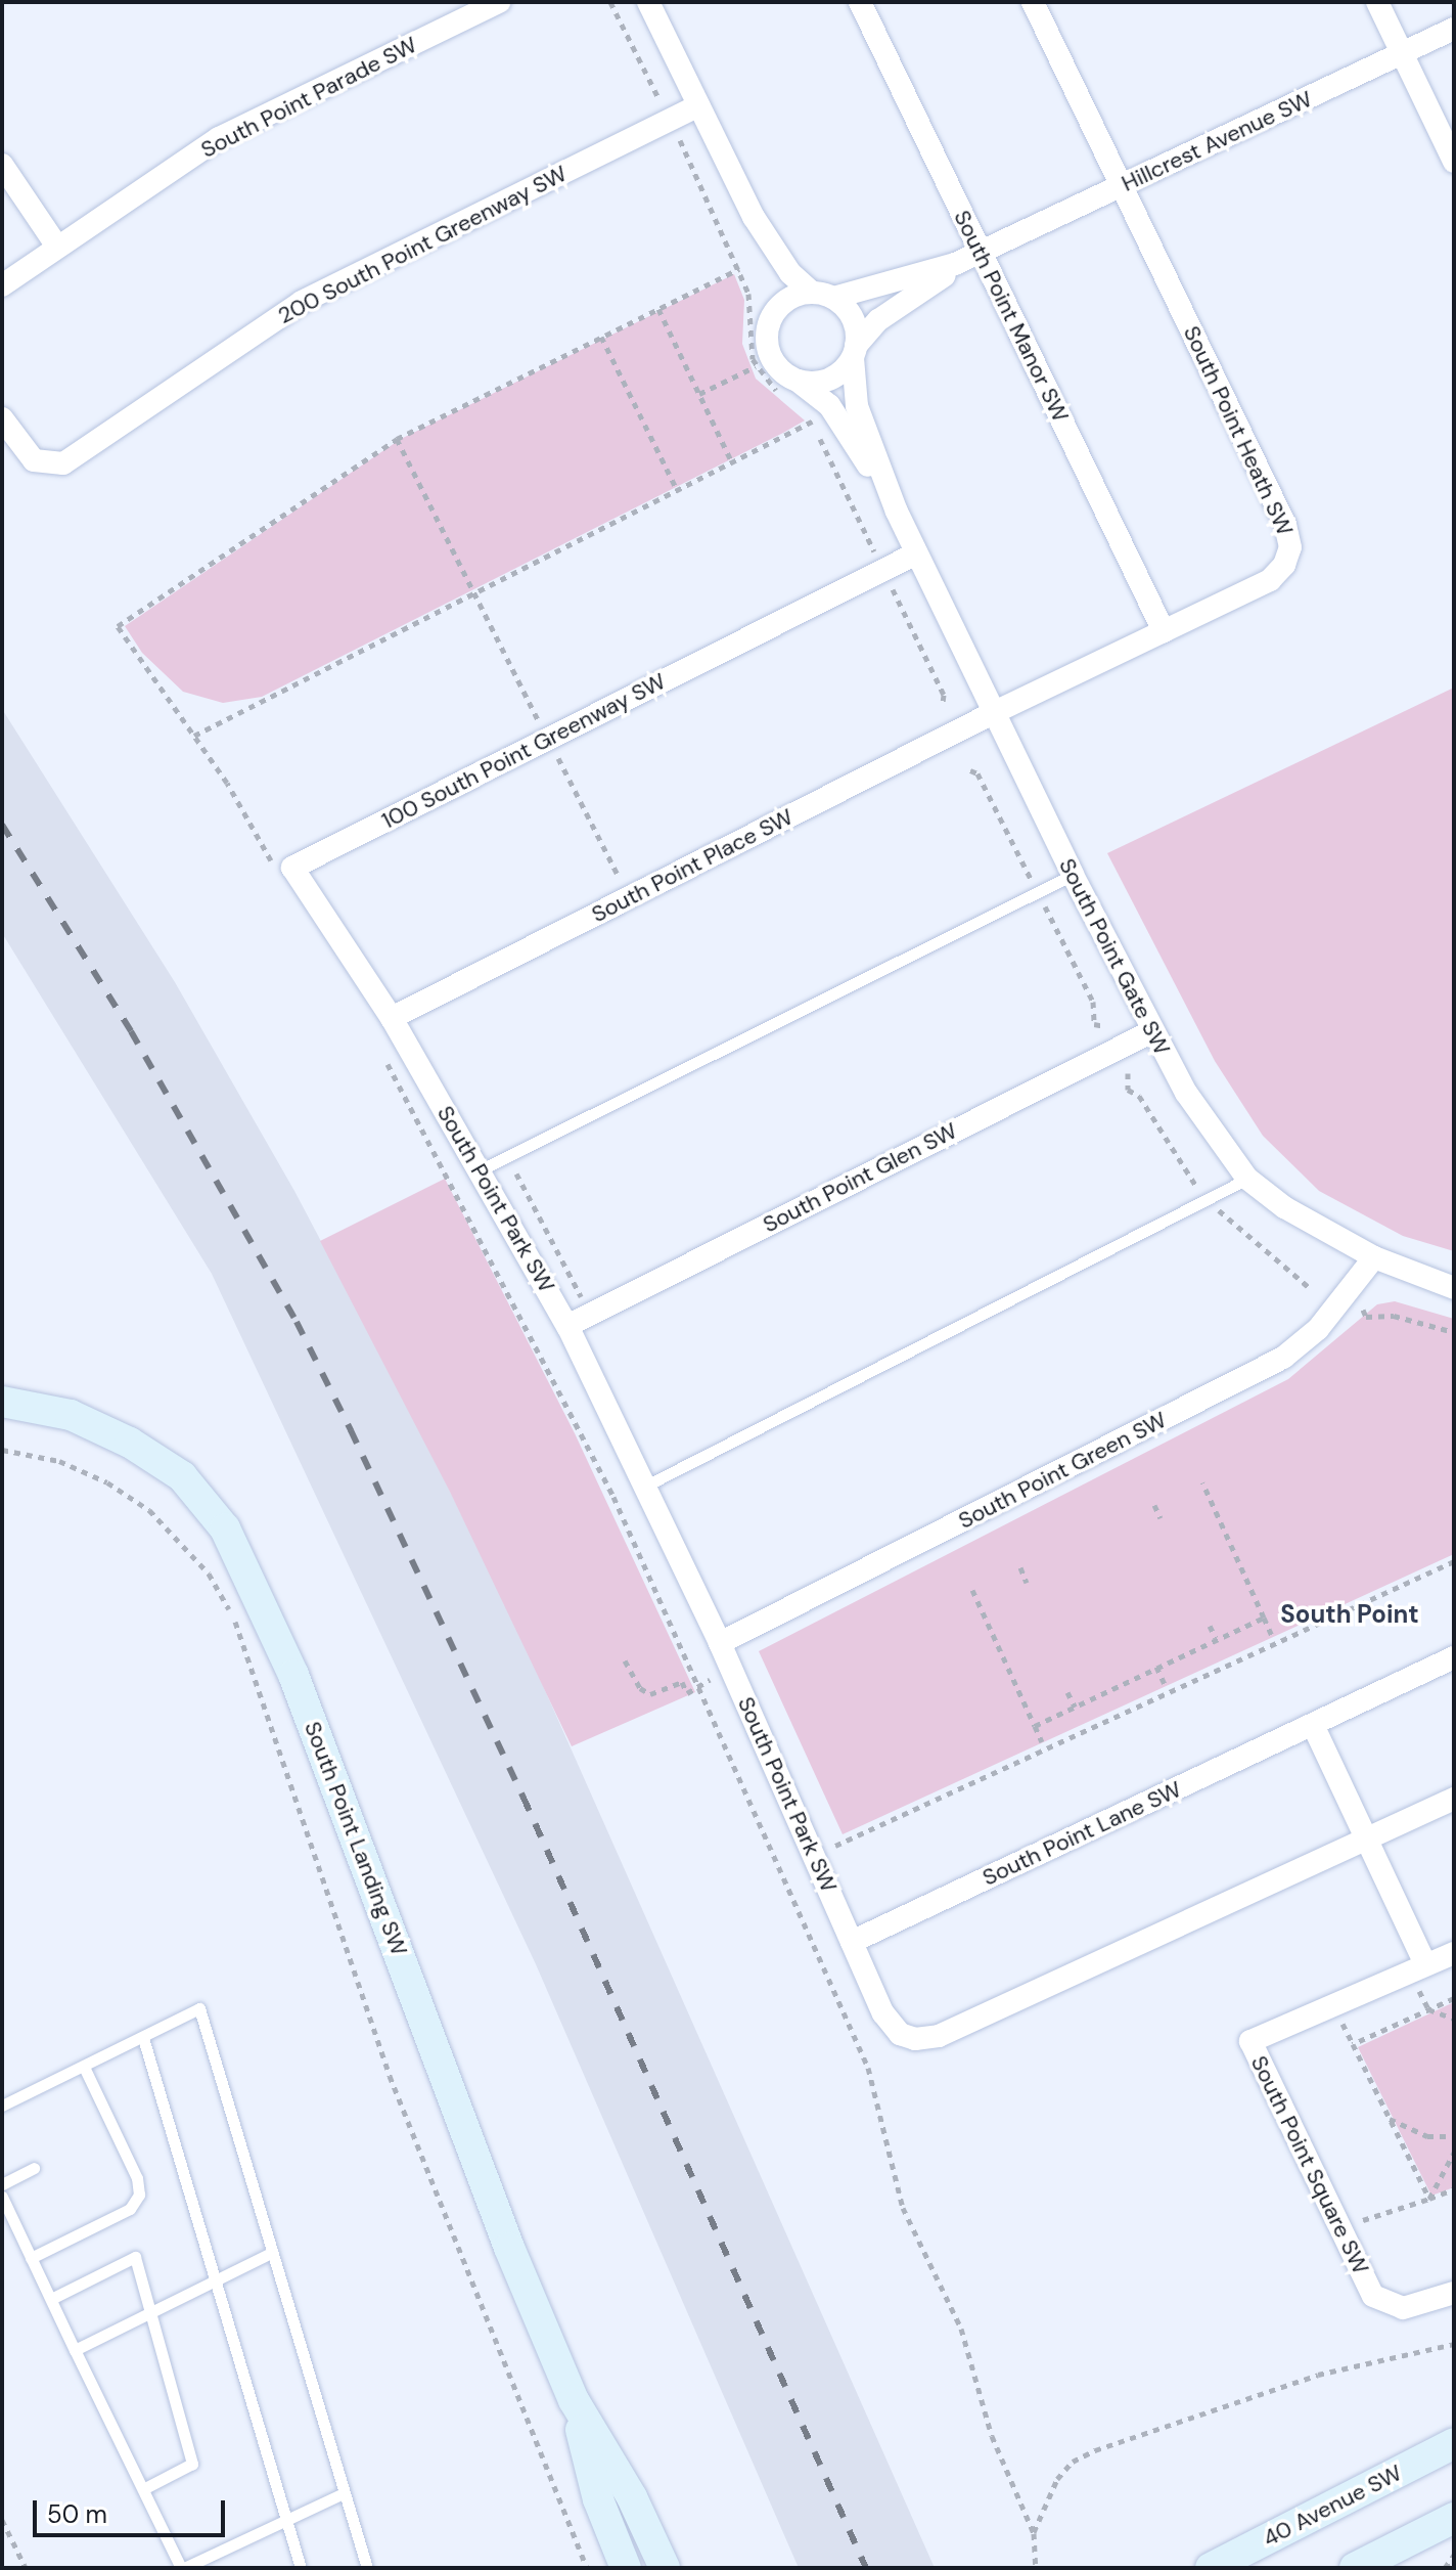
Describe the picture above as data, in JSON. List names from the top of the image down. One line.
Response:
{"streets":{"main road":["South Point Landing SW","40 Avenue SW"],"street":["South Point Parade SW","Hillcrest Avenue SW","200 South Point Greenway SW","South Point Manor SW","South Point Heath SW","100 South Point Greenway SW","South Point Place SW","South Point Gate SW","South Point Glen SW","South Point Park SW","South Point Green SW","South Point Lane SW","South Point Square SW"]},"crossings":[["Hillcrest Avenue SW","South Point Manor SW"],["Hillcrest Avenue SW","South Point Heath SW"],["Hillcrest Avenue SW","South Point Gate SW"],["South Point Manor SW","South Point Heath SW"],["South Point Heath SW","South Point Place SW"],["South Point Heath SW","South Point Gate SW"],["100 South Point Greenway SW","South Point Place SW"],["100 South Point Greenway SW","South Point Gate SW"],["100 South Point Greenway SW","South Point Park SW"],["South Point Place SW","South Point Gate SW"],["South Point Place SW","South Point Park SW"],["South Point Gate SW","South Point Glen SW"],["South Point Gate SW","South Point Green SW"],["South Point Glen SW","South Point Park SW"],["South Point Park SW","South Point Green SW"],["South Point Park SW","South Point Lane SW"]],"districts":["South Point"],"scale_bar":"50 m"}
